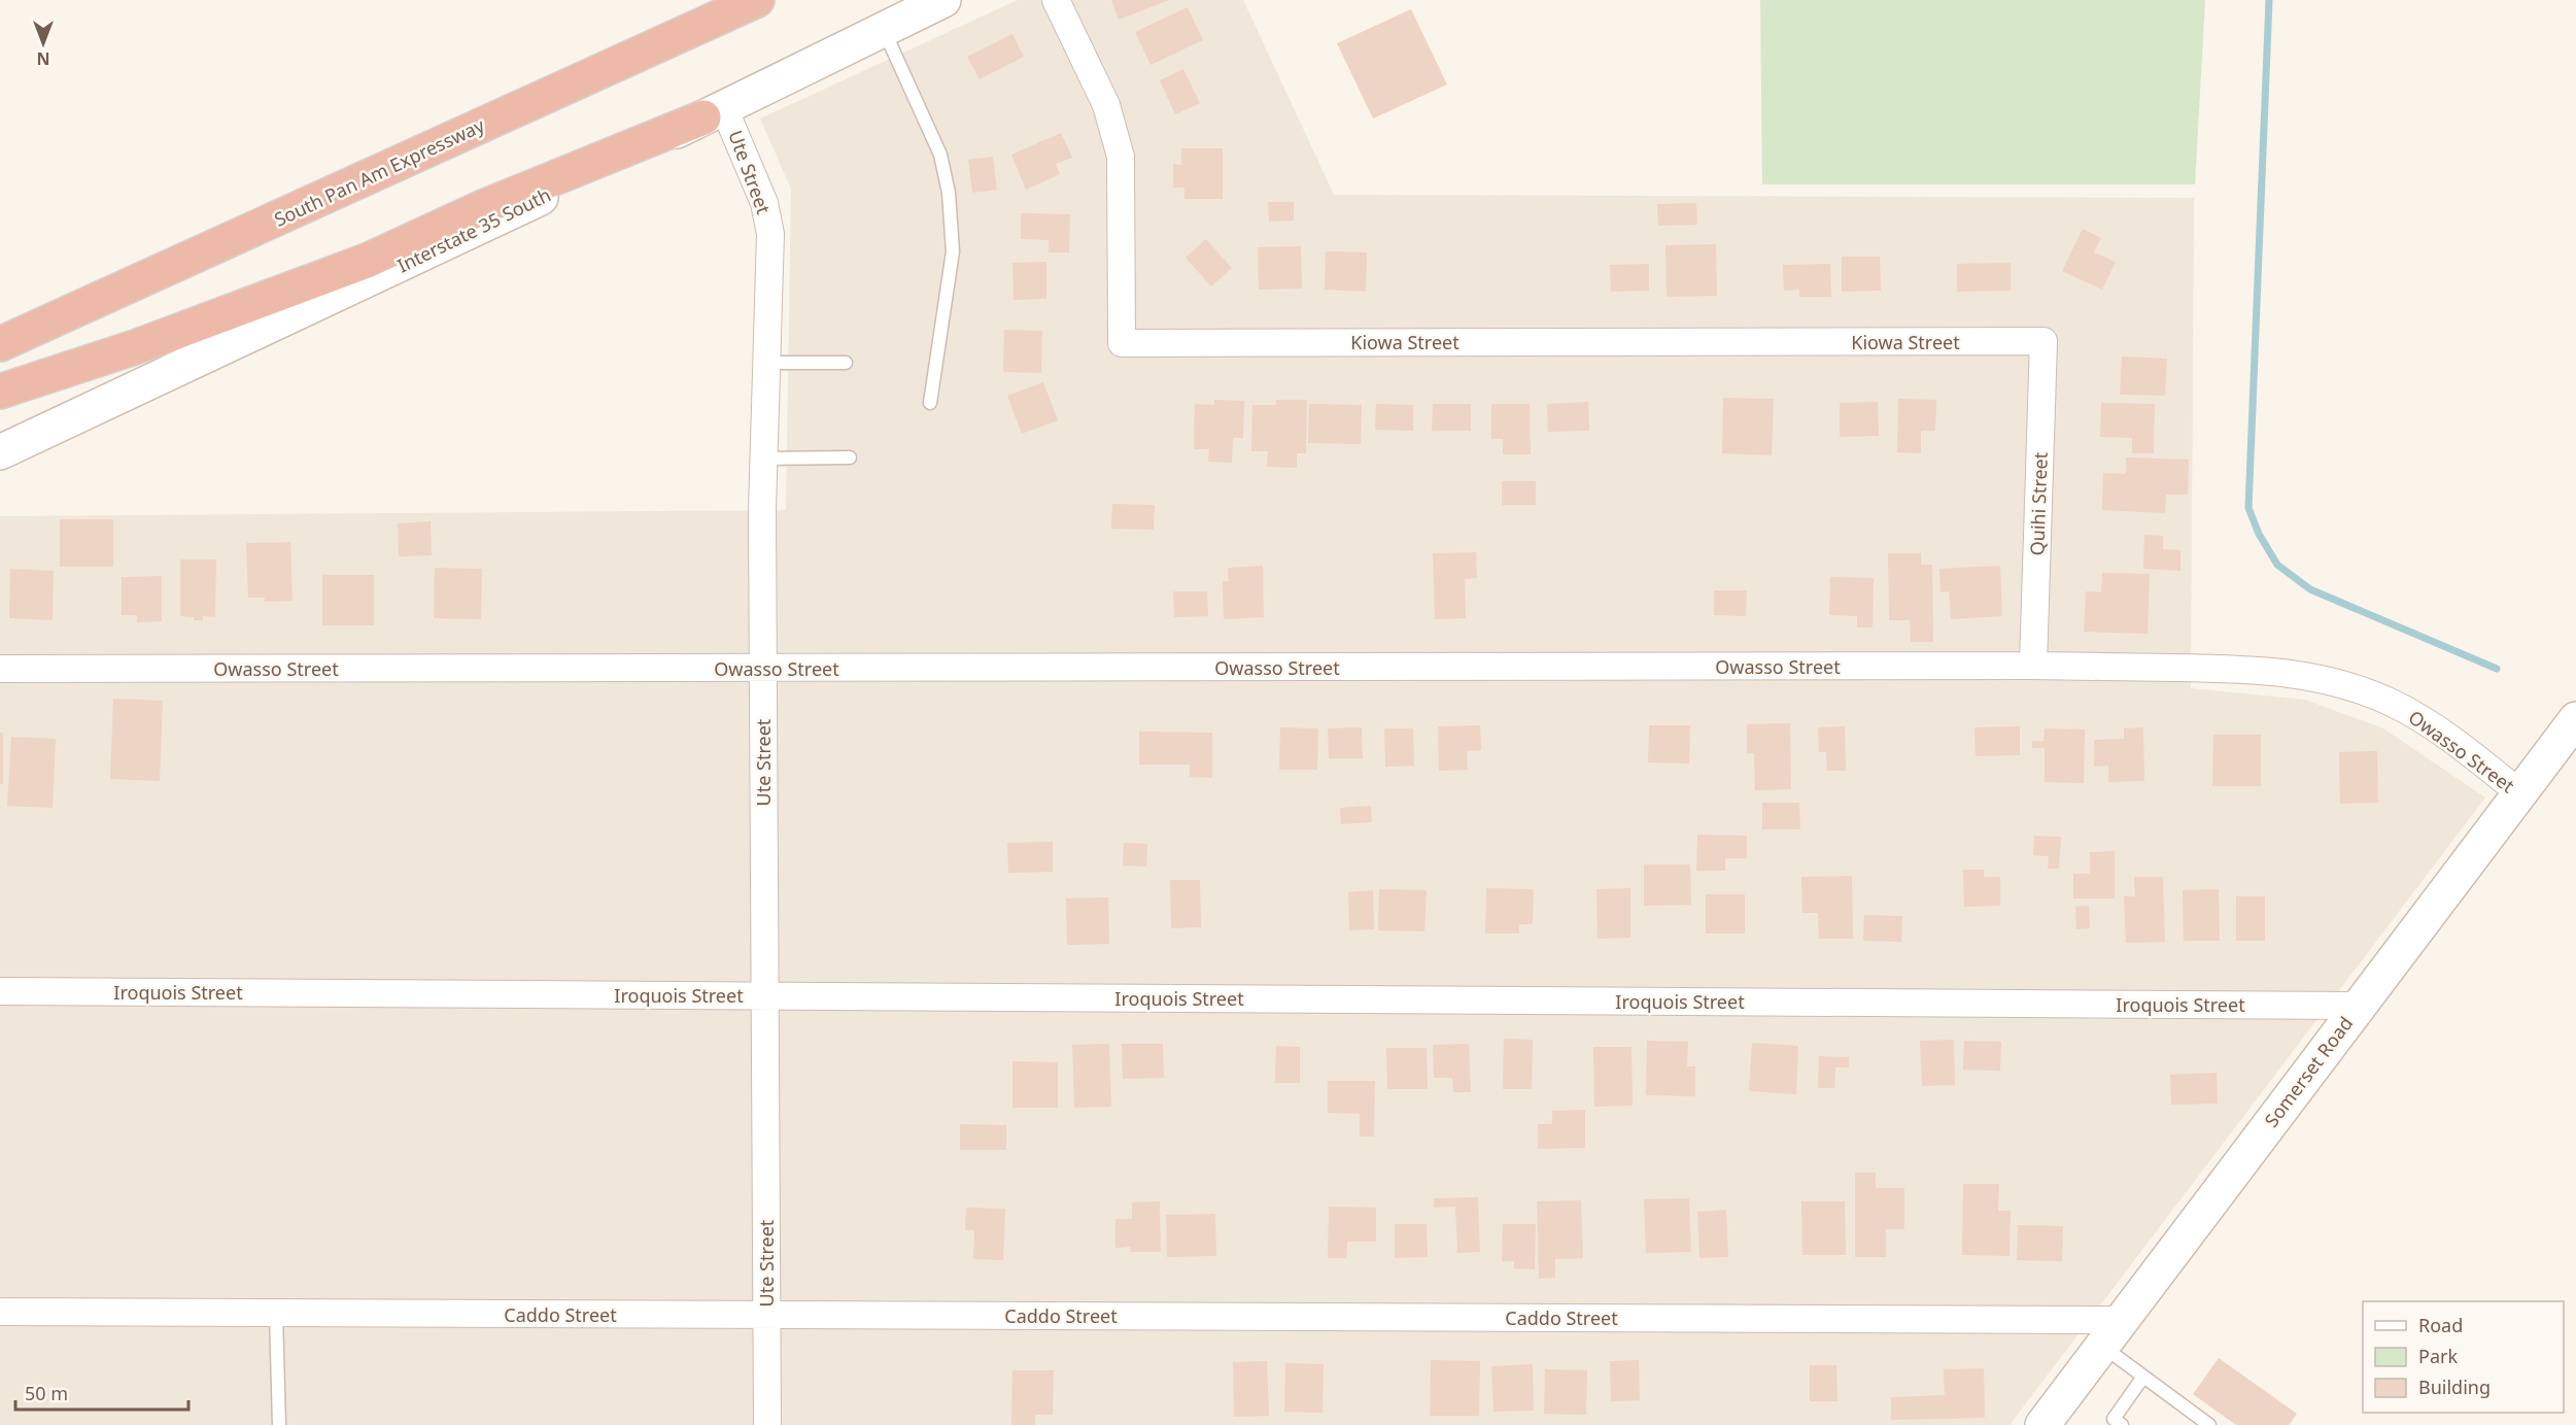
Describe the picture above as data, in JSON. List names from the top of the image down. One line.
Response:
{"streets":{"highway":["South Pan Am Expressway"],"main road":["Interstate 35 South","Somerset Road"],"street":["Ute Street","Kiowa Street","Quihi Street","Owasso Street","Iroquois Street","Caddo Street"]},"crossings":[["Ute Street","Interstate 35 South"],["Ute Street","Owasso Street"],["Ute Street","Iroquois Street"],["Ute Street","Caddo Street"],["Kiowa Street","Quihi Street"],["Quihi Street","Owasso Street"],["Owasso Street","Somerset Road"],["Iroquois Street","Somerset Road"],["Somerset Road","Caddo Street"]],"legend":["Road","Park","Building"],"scale_bar":"50 m","north":"bottom"}
